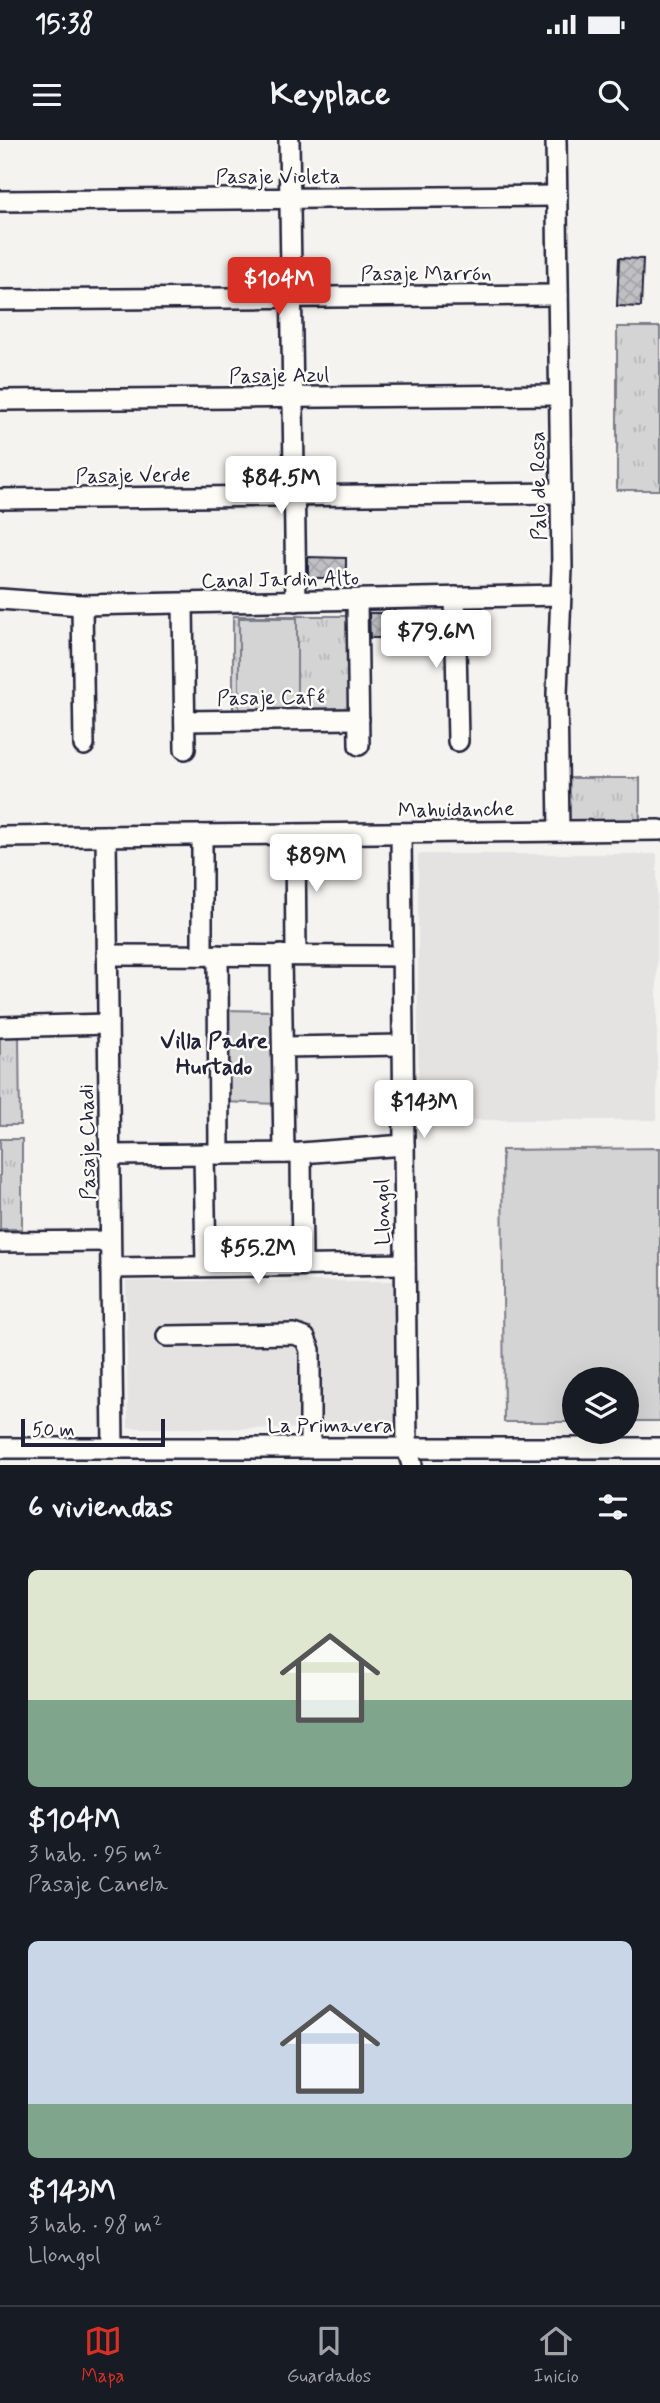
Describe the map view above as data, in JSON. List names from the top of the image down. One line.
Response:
{"streets":{"street":["Pasaje Violeta","Pasaje Marrón","Pasaje Azul","Pasaje Verde","Palo de Rosa","Canal Jardin Alto","Pasaje Café","Mahuidanche","Pasaje Chadi","Llongol","La Primavera"]},"crossings":[["Pasaje Violeta","Palo de Rosa"],["Pasaje Marrón","Palo de Rosa"],["Pasaje Azul","Palo de Rosa"],["Pasaje Verde","Palo de Rosa"],["Palo de Rosa","Canal Jardin Alto"],["Palo de Rosa","Mahuidanche"],["Mahuidanche","Pasaje Chadi"],["Mahuidanche","Llongol"],["Pasaje Chadi","La Primavera"],["Llongol","La Primavera"]],"districts":["Villa Padre Hurtado"],"scale_bar":"50 m","page":{"status":"15:38","header":"Keyplace","price":["$104M","$84.5M","$79.6M","$89M","$143M","$55.2M"],"scale":"50 m","heading":"6 viviendas","list":[{"name":"$104M","note":"3 hab. · 95 m² · Pasaje Canela"},{"name":"$143M","note":"3 hab. · 98 m² · Llongol"}],"tabs":["Mapa","Guardados","Inicio"]}}
